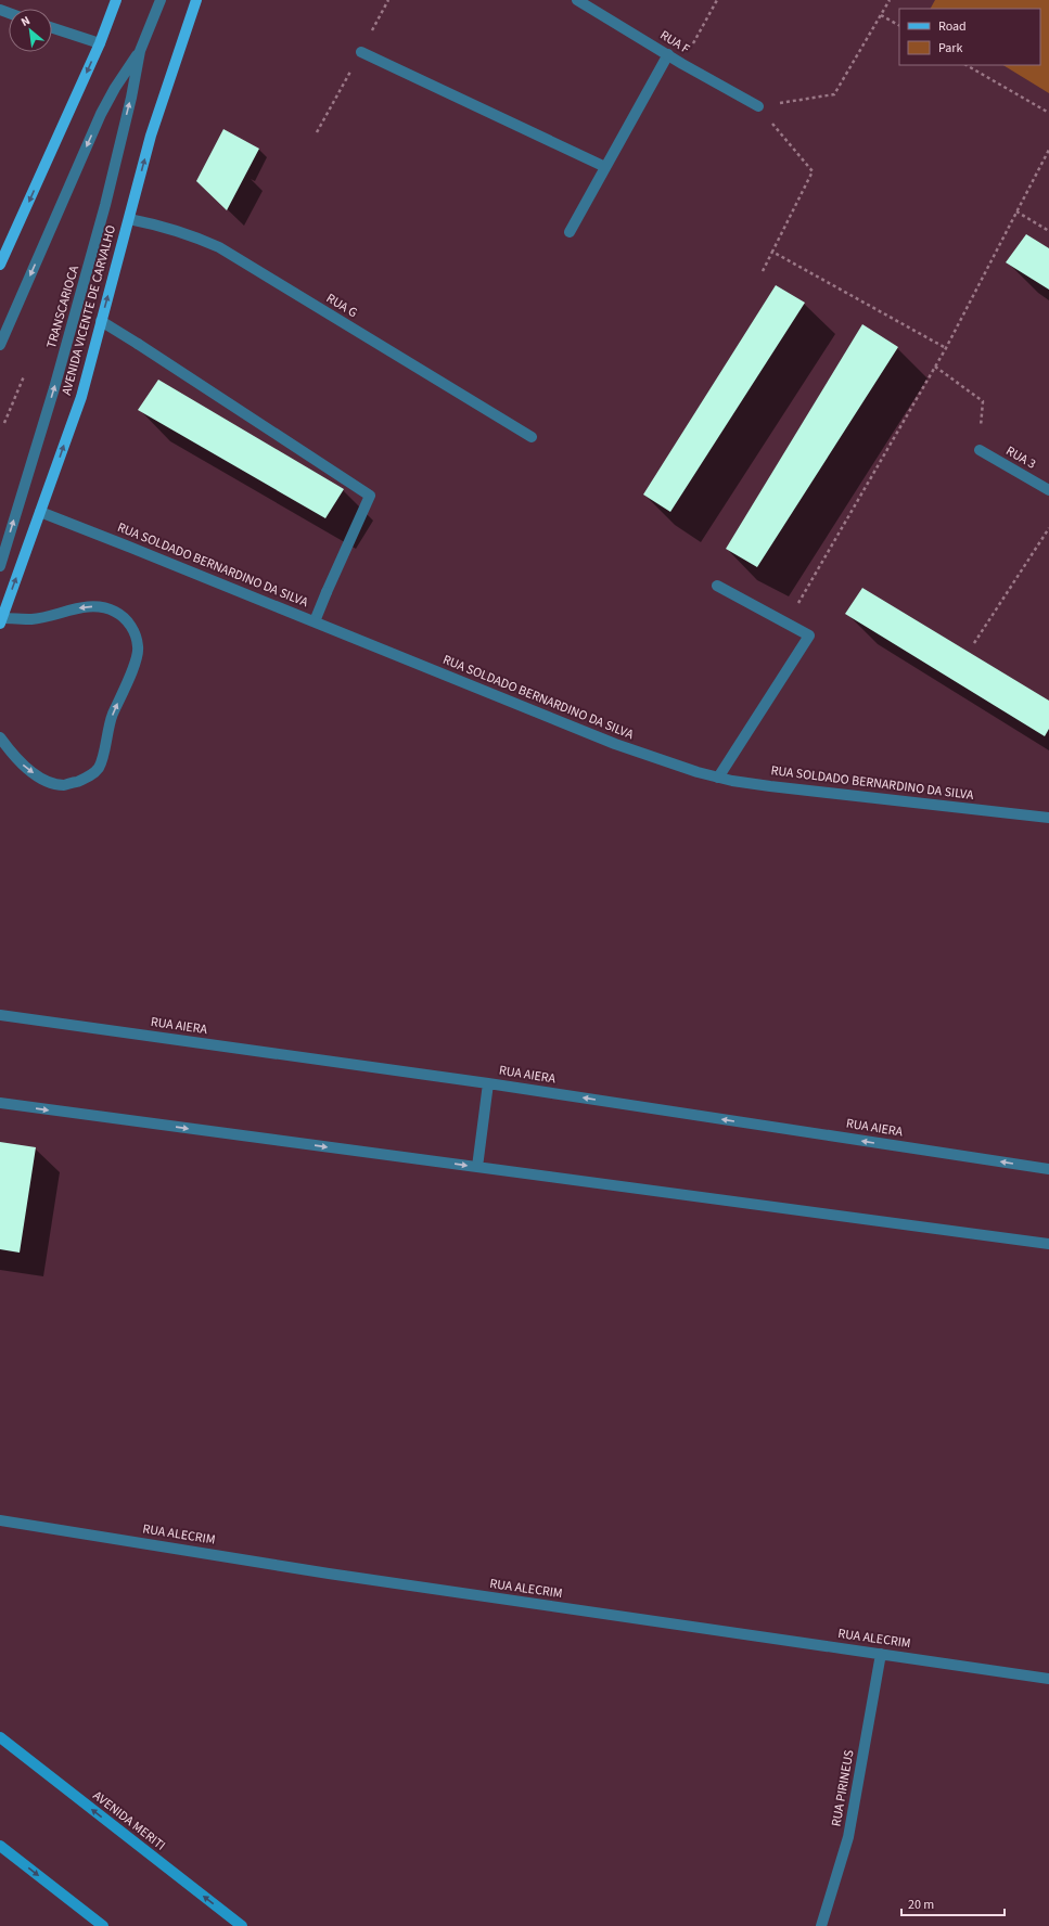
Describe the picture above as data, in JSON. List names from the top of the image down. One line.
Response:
{"streets":{"main road":["AVENIDA VICENTE DE CARVALHO","AVENIDA MERITI"],"street":["RUA F","RUA G","TRANSCARIOCA","RUA 3","RUA SOLDADO BERNARDINO DA SILVA","RUA AIERA","RUA ALECRIM","RUA PIRINEUS"]},"crossings":[["RUA G","AVENIDA VICENTE DE CARVALHO"],["AVENIDA VICENTE DE CARVALHO","RUA SOLDADO BERNARDINO DA SILVA"],["RUA ALECRIM","RUA PIRINEUS"]],"one_way":["AVENIDA VICENTE DE CARVALHO"],"legend":["Road","Park"],"scale_bar":"20 m","north":"top left"}
